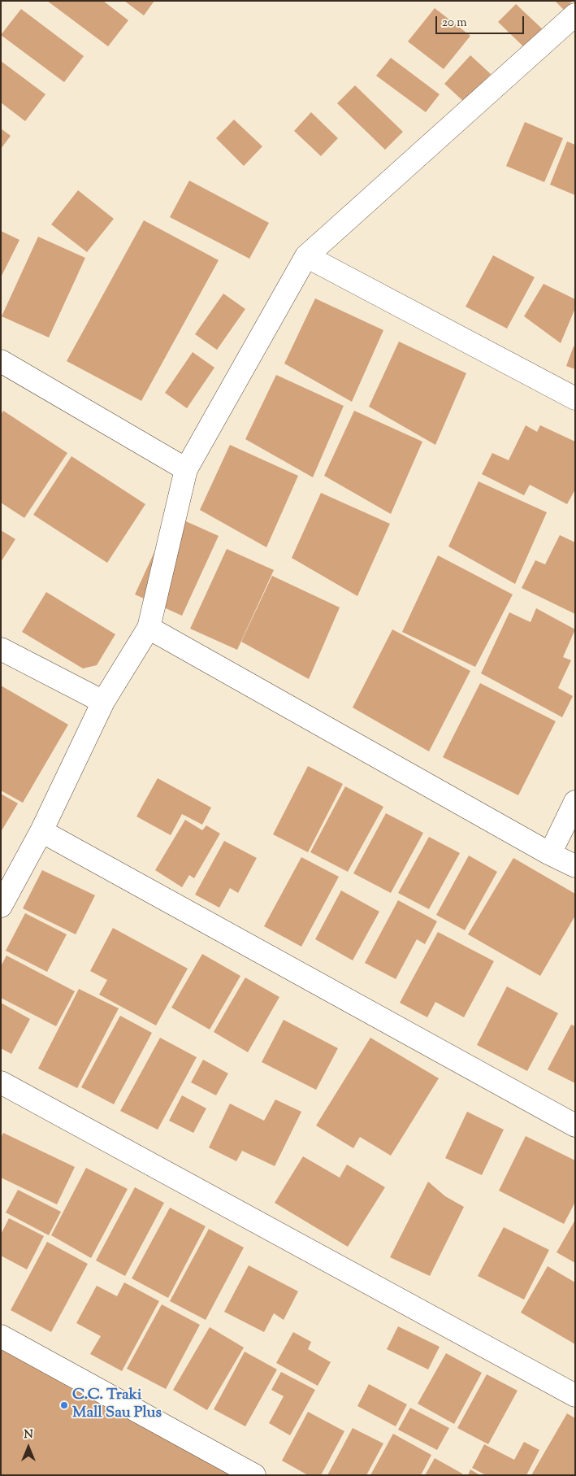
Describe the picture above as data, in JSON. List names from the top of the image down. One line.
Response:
{"places":["C.C. Traki Mall Sau Plus"],"scale_bar":"20 m","north":"top"}
